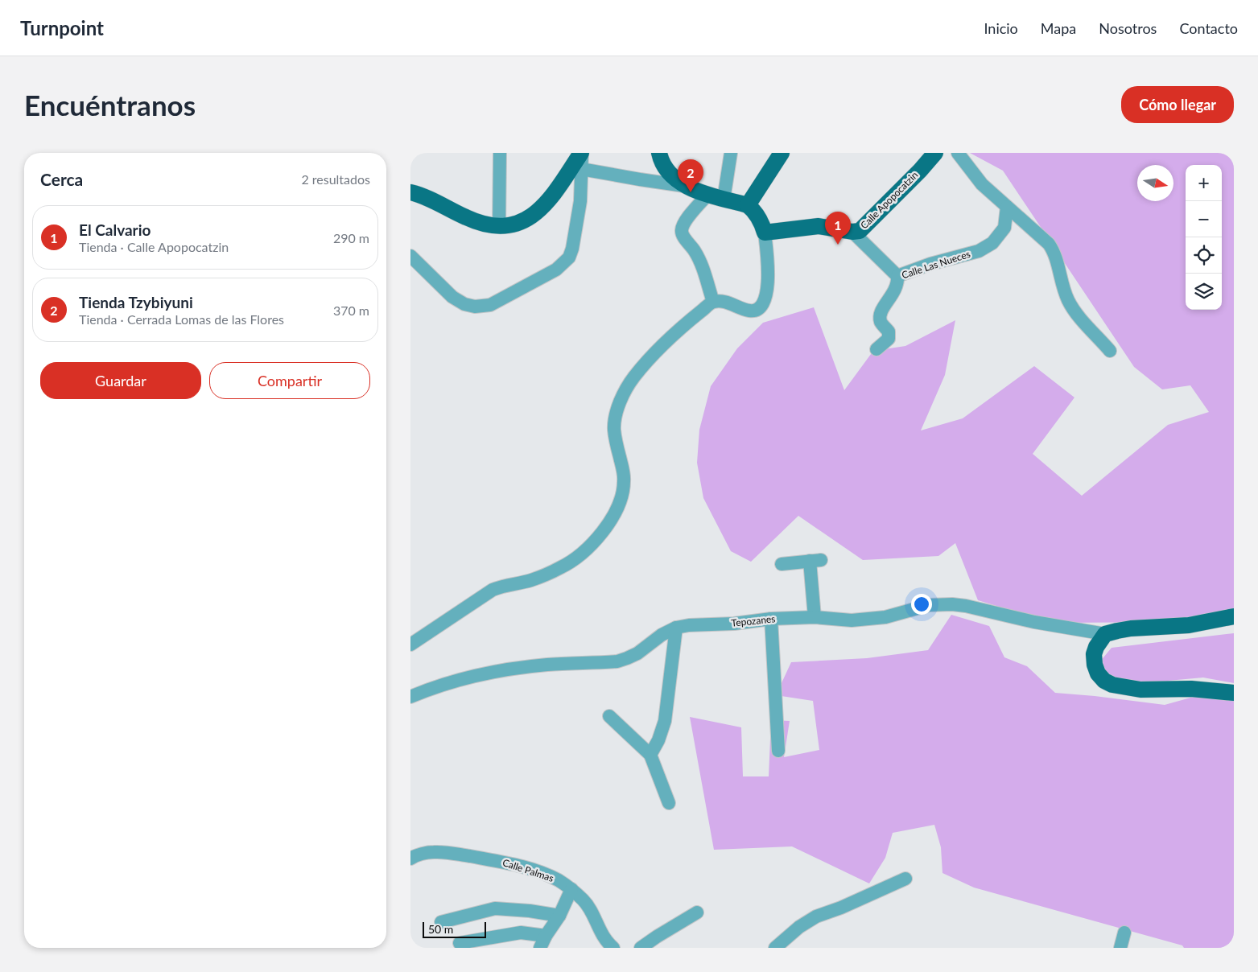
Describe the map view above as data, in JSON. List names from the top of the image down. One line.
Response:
{"streets":{"main road":["Calle Apopocatzin"],"street":["Calle Las Nueces","Tepozanes","Calle Palmas"]},"scale_bar":"50 m","north":"right","page":{"header":"Turnpoint","nav":["Inicio","Mapa","Nosotros","Contacto"],"buttons":["Cómo llegar",["Guardar","Compartir"]],"title":"Encuéntranos","heading":["Cerca","2 resultados"],"pins":["2","1"],"map_buttons":["+","−"],"list":[{"mark":"1","name":"El Calvario","note":"Tienda · Calle Apopocatzin","value":"290 m"},{"mark":"2","name":"Tienda Tzybiyuni","note":"Tienda · Cerrada Lomas de las Flores","value":"370 m"}],"scale":"50 m"}}
